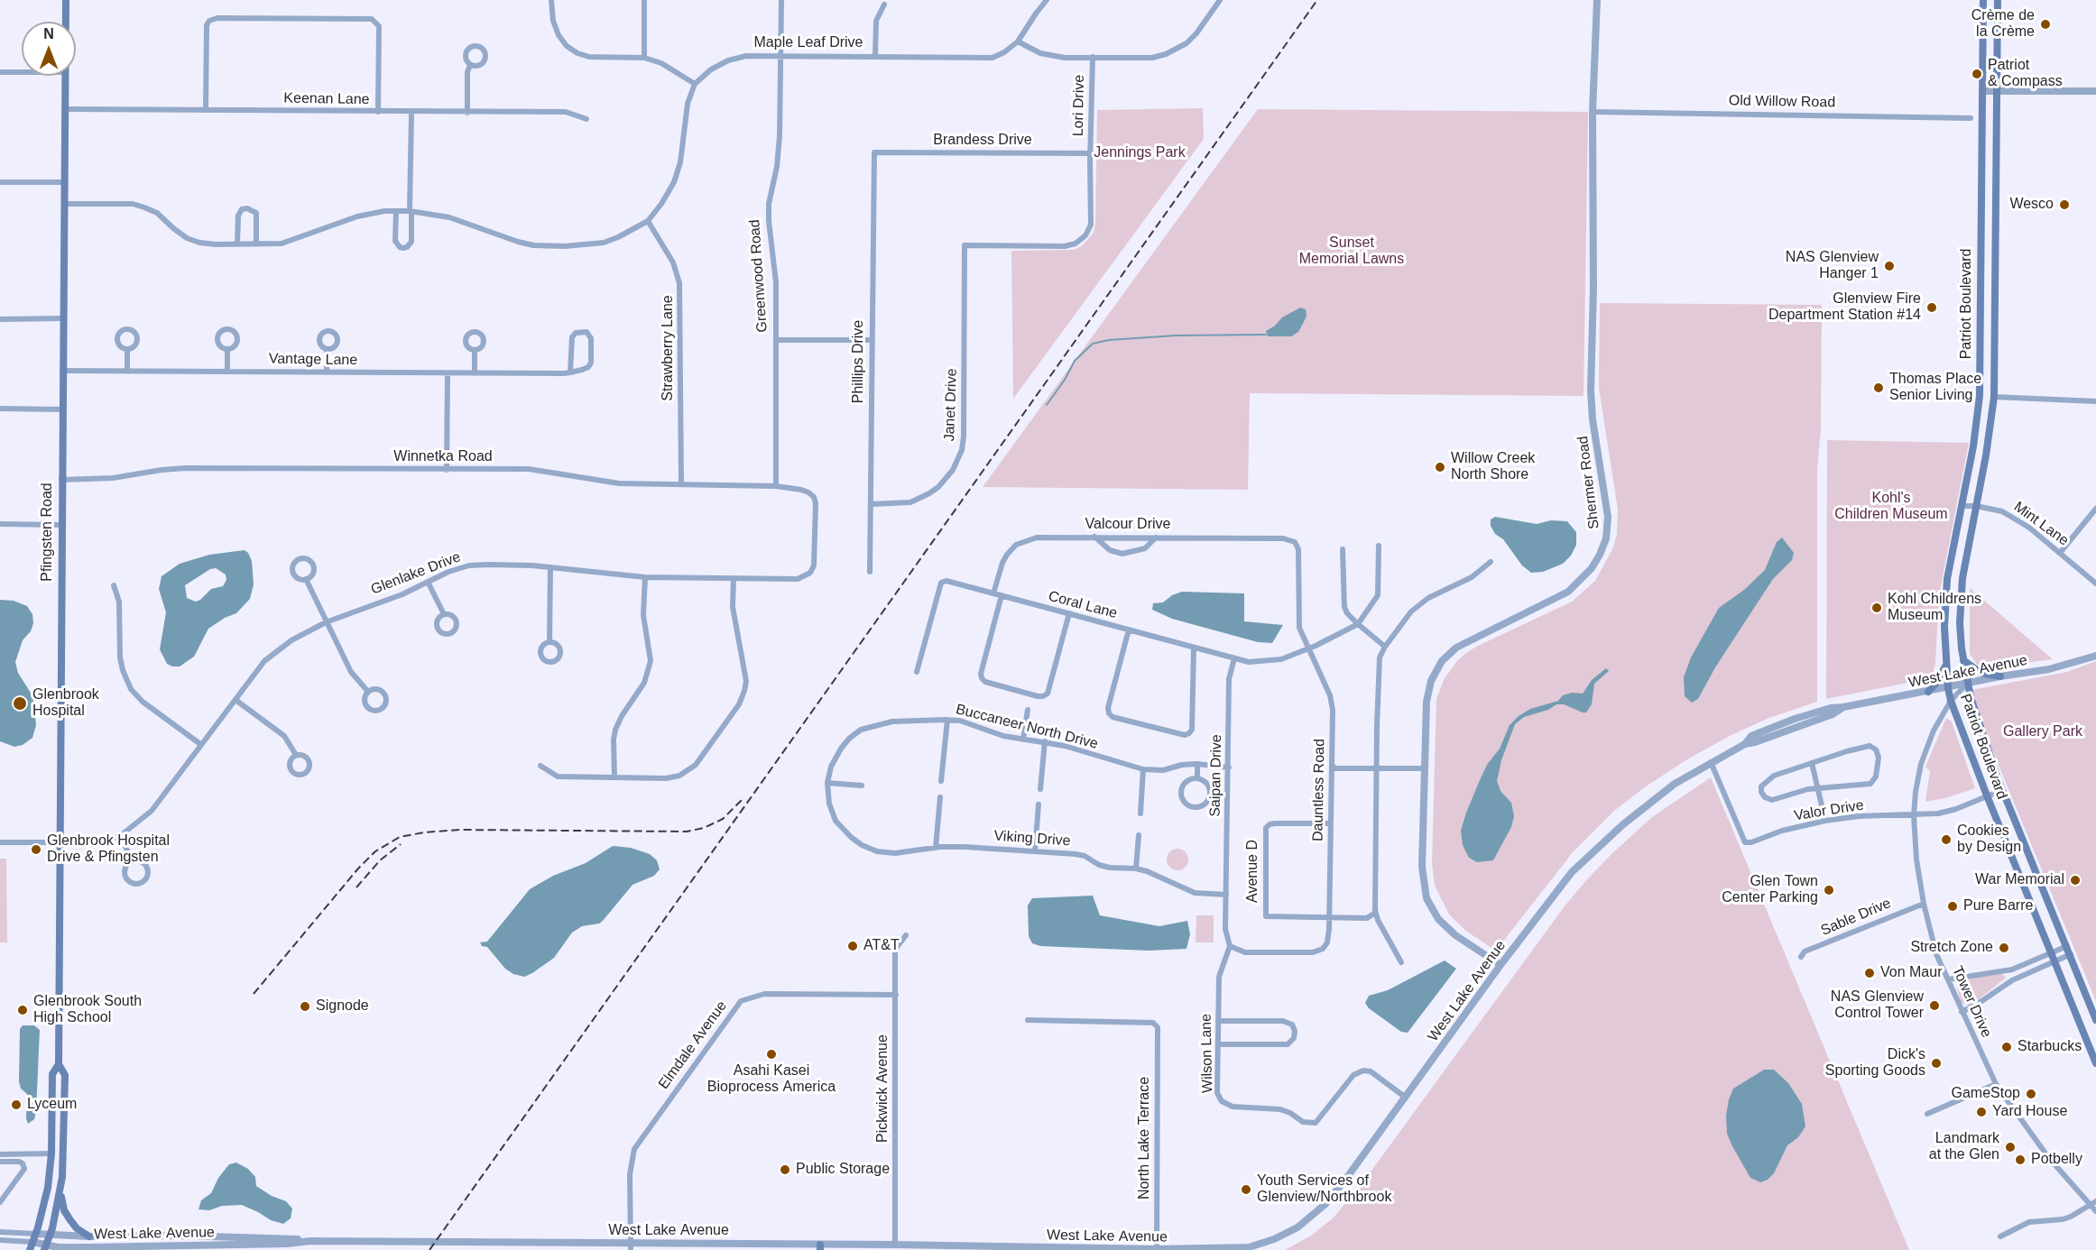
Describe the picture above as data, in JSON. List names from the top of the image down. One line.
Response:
{"streets":{"main road":["Patriot Boulevard","Pfingsten Road"],"street":["Maple Leaf Drive","Keenan Lane","Old Willow Road","Lori Drive","Brandess Drive","Greenwood Road","Strawberry Lane","Vantage Lane","Phillips Drive","Janet Drive","Winnetka Road","Shermer Road","Mint Lane","Valcour Drive","Glenlake Drive","Coral Lane","West Lake Avenue","Buccaneer North Drive","Saipan Drive","Dauntless Road","Valor Drive","Viking Drive","Avenue D","Sable Drive","Tower Drive","Elmdale Avenue","Wilson Lane","Pickwick Avenue","North Lake Terrace"]},"crossings":[["Maple Leaf Drive","Greenwood Road"],["Keenan Lane","Pfingsten Road"],["Old Willow Road","Shermer Road"],["Lori Drive","Brandess Drive"],["Lori Drive","Janet Drive"],["Brandess Drive","Phillips Drive"],["Greenwood Road","Winnetka Road"],["Patriot Boulevard","Mint Lane"],["Patriot Boulevard","West Lake Avenue"],["Patriot Boulevard","Valor Drive"],["Patriot Boulevard","Tower Drive"],["Strawberry Lane","Winnetka Road"],["Vantage Lane","Pfingsten Road"],["Phillips Drive","Janet Drive"],["Winnetka Road","Pfingsten Road"],["Winnetka Road","Glenlake Drive"],["Shermer Road","West Lake Avenue"],["Valcour Drive","Coral Lane"],["Valcour Drive","Dauntless Road"],["Pfingsten Road","Glenlake Drive"],["Pfingsten Road","West Lake Avenue"],["Coral Lane","Saipan Drive"],["Coral Lane","Dauntless Road"],["West Lake Avenue","Valor Drive"],["West Lake Avenue","Tower Drive"],["West Lake Avenue","Elmdale Avenue"],["West Lake Avenue","Wilson Lane"],["West Lake Avenue","Pickwick Avenue"],["West Lake Avenue","North Lake Terrace"],["Buccaneer North Drive","Saipan Drive"],["Buccaneer North Drive","Viking Drive"],["Saipan Drive","Dauntless Road"],["Saipan Drive","Viking Drive"],["Saipan Drive","Wilson Lane"],["Dauntless Road","Avenue D"],["Dauntless Road","Wilson Lane"],["Valor Drive","Tower Drive"],["Sable Drive","Tower Drive"],["Elmdale Avenue","Pickwick Avenue"]],"parks":["Jennings Park","Sunset Memorial Lawns","Kohl's Children Museum","Gallery Park"],"places":["Crème de la Crème","Patriot & Compass","Wesco","NAS Glenview Hanger 1","Glenview Fire Department Station #14","Thomas Place Senior Living","Willow Creek North Shore","Kohl Childrens Museum","Glenbrook Hospital","Cookies by Design","Glenbrook Hospital Drive & Pfingsten","War Memorial","Glen Town Center Parking","Pure Barre","AT&T","Stretch Zone","Von Maur","NAS Glenview Control Tower","Signode","Glenbrook South High School","Starbucks","Asahi Kasei Bioprocess America","Dick's Sporting Goods","GameStop","Lyceum","Yard House","Landmark at the Glen","Potbelly","Public Storage","Youth Services of Glenview/Northbrook"],"north":"top"}
